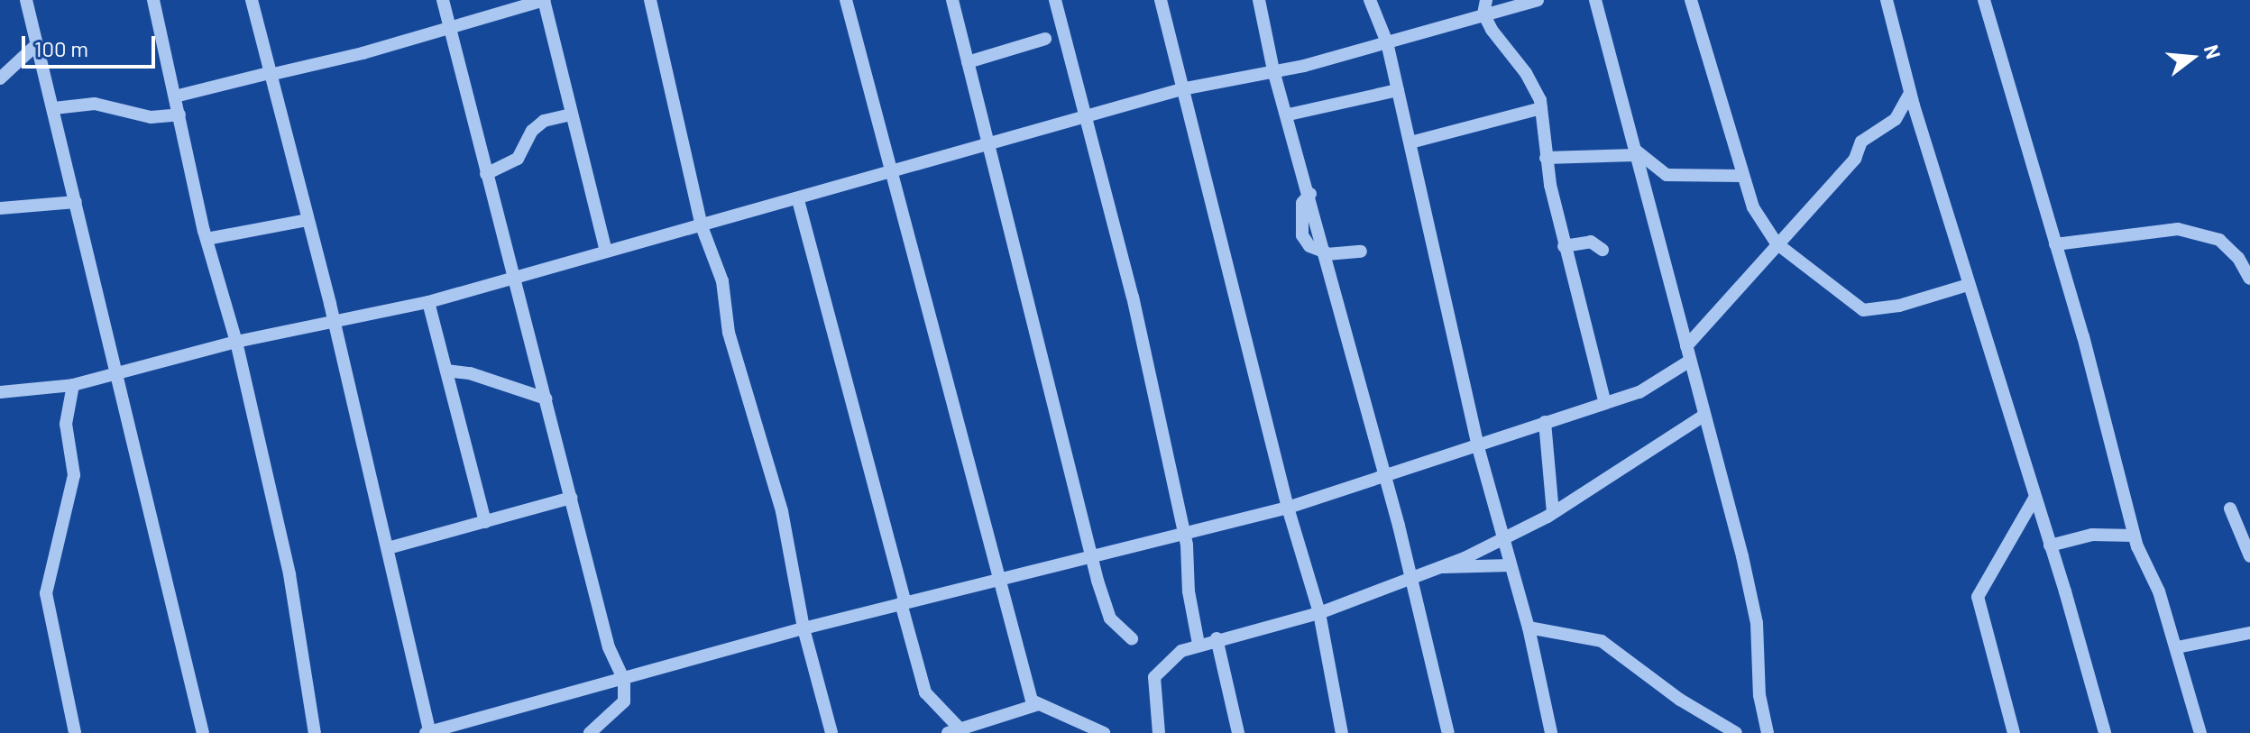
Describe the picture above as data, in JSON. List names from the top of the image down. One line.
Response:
{"scale_bar":"100 m","north":"right"}
